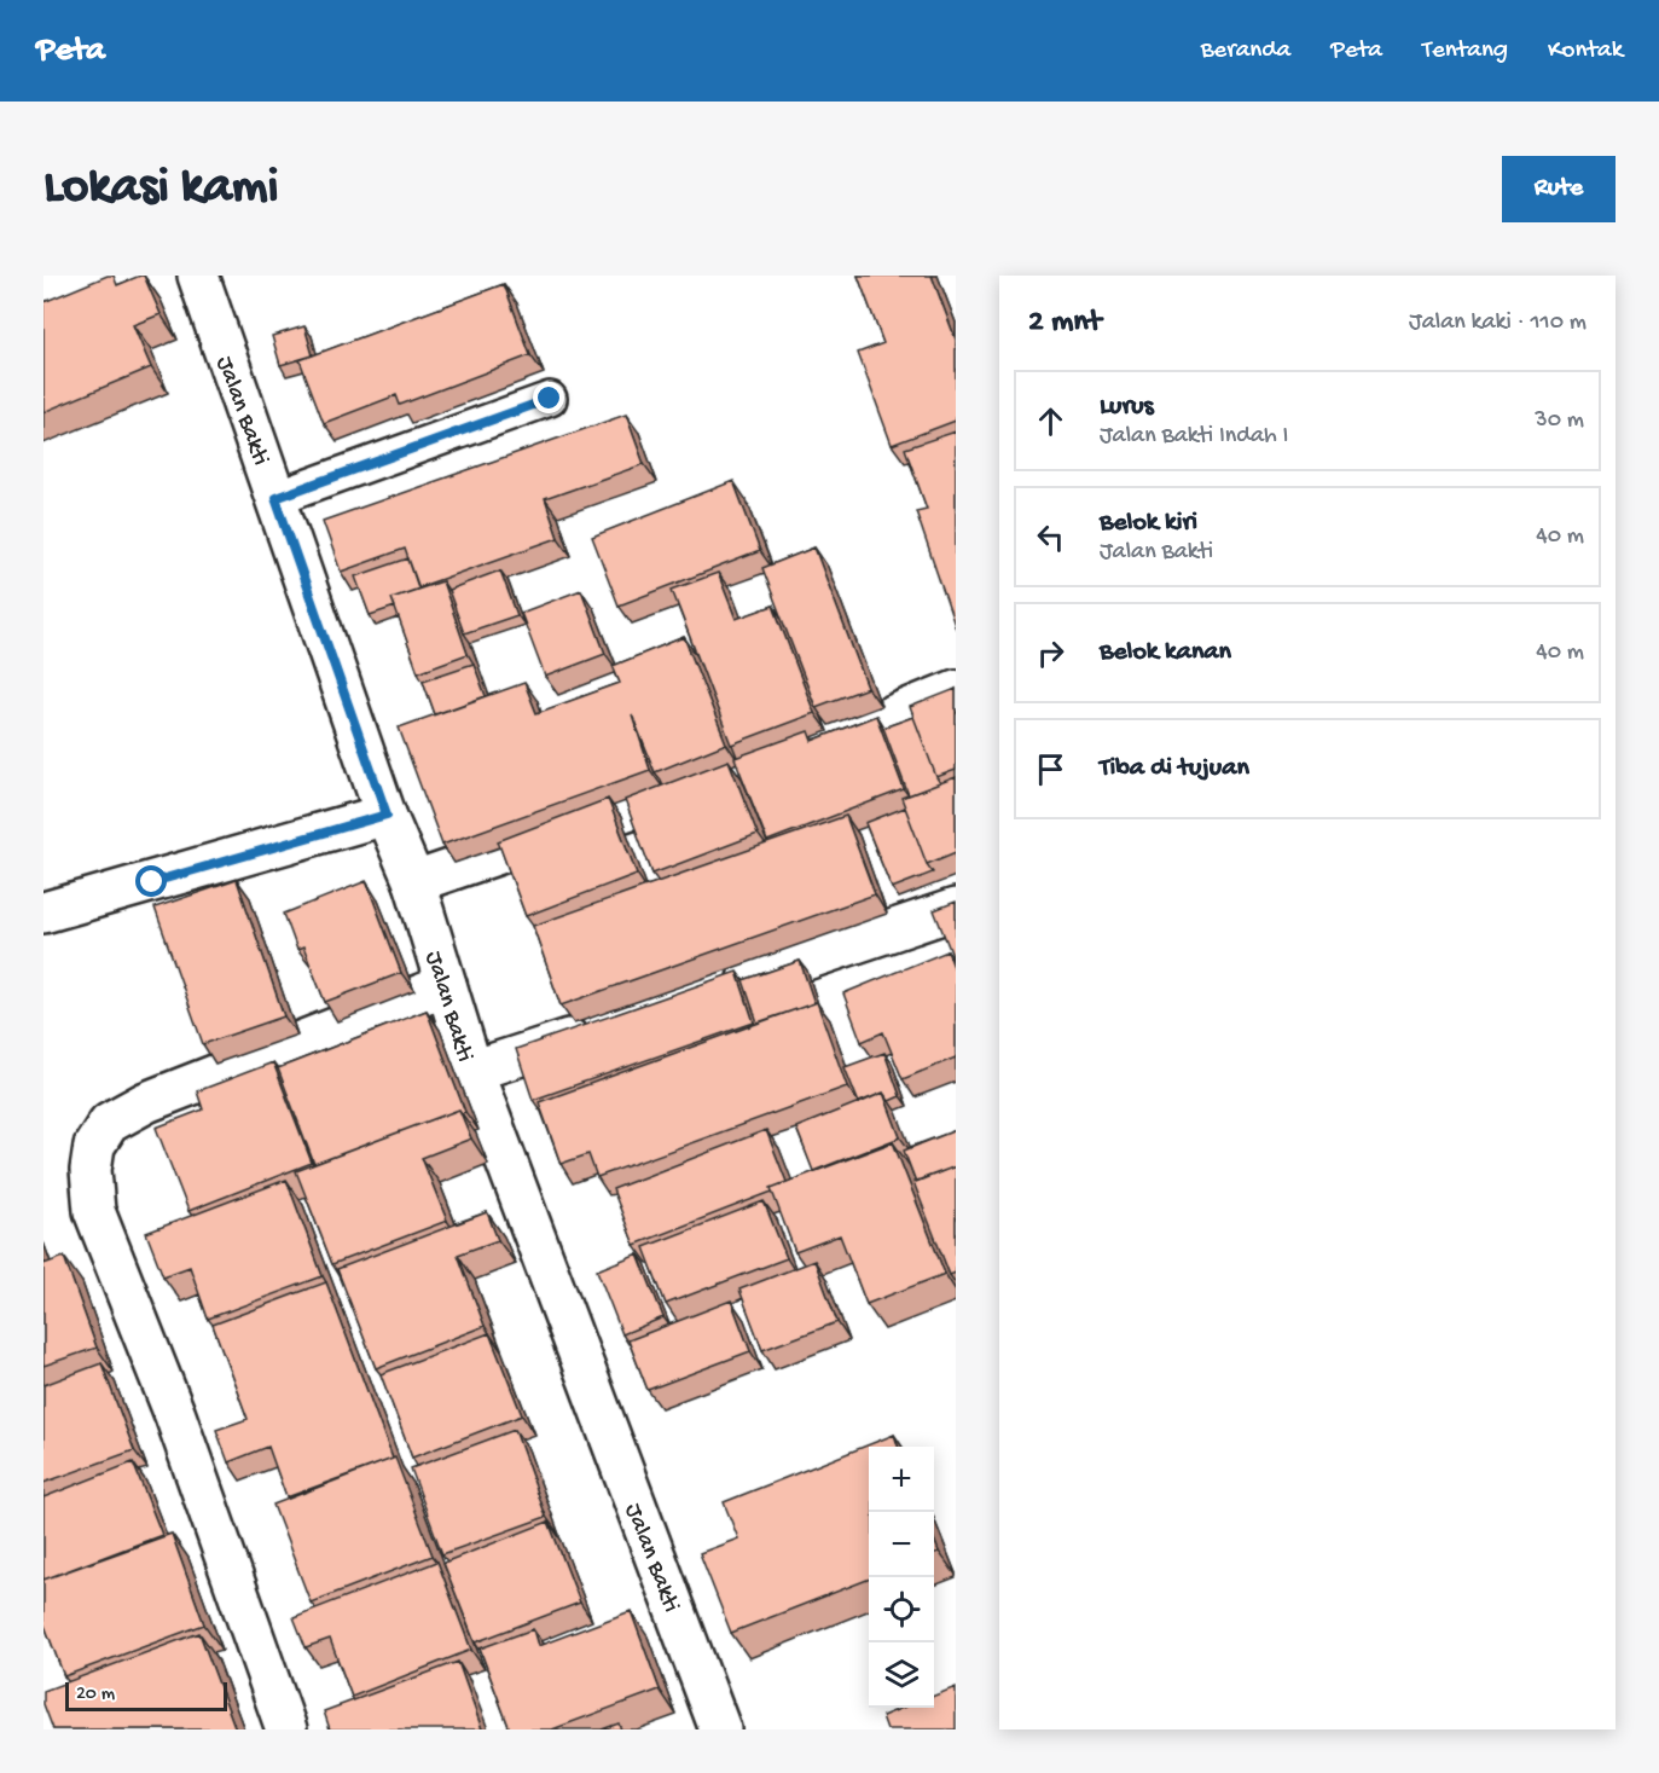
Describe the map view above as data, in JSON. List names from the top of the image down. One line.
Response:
{"streets":{"street":["Jalan Bakti"]},"scale_bar":"20 m","page":{"header":"Peta","nav":["Beranda","Peta","Tentang","Kontak"],"buttons":"Rute","title":"Lokasi kami","heading":["2 mnt","Jalan kaki · 110 m"],"list":[["Lurus","Jalan Bakti Indah I","30 m"],["Belok kiri","Jalan Bakti","40 m"],["Belok kanan","40 m"],"Tiba di tujuan"],"map_buttons":["+","−"],"scale":"20 m"}}
